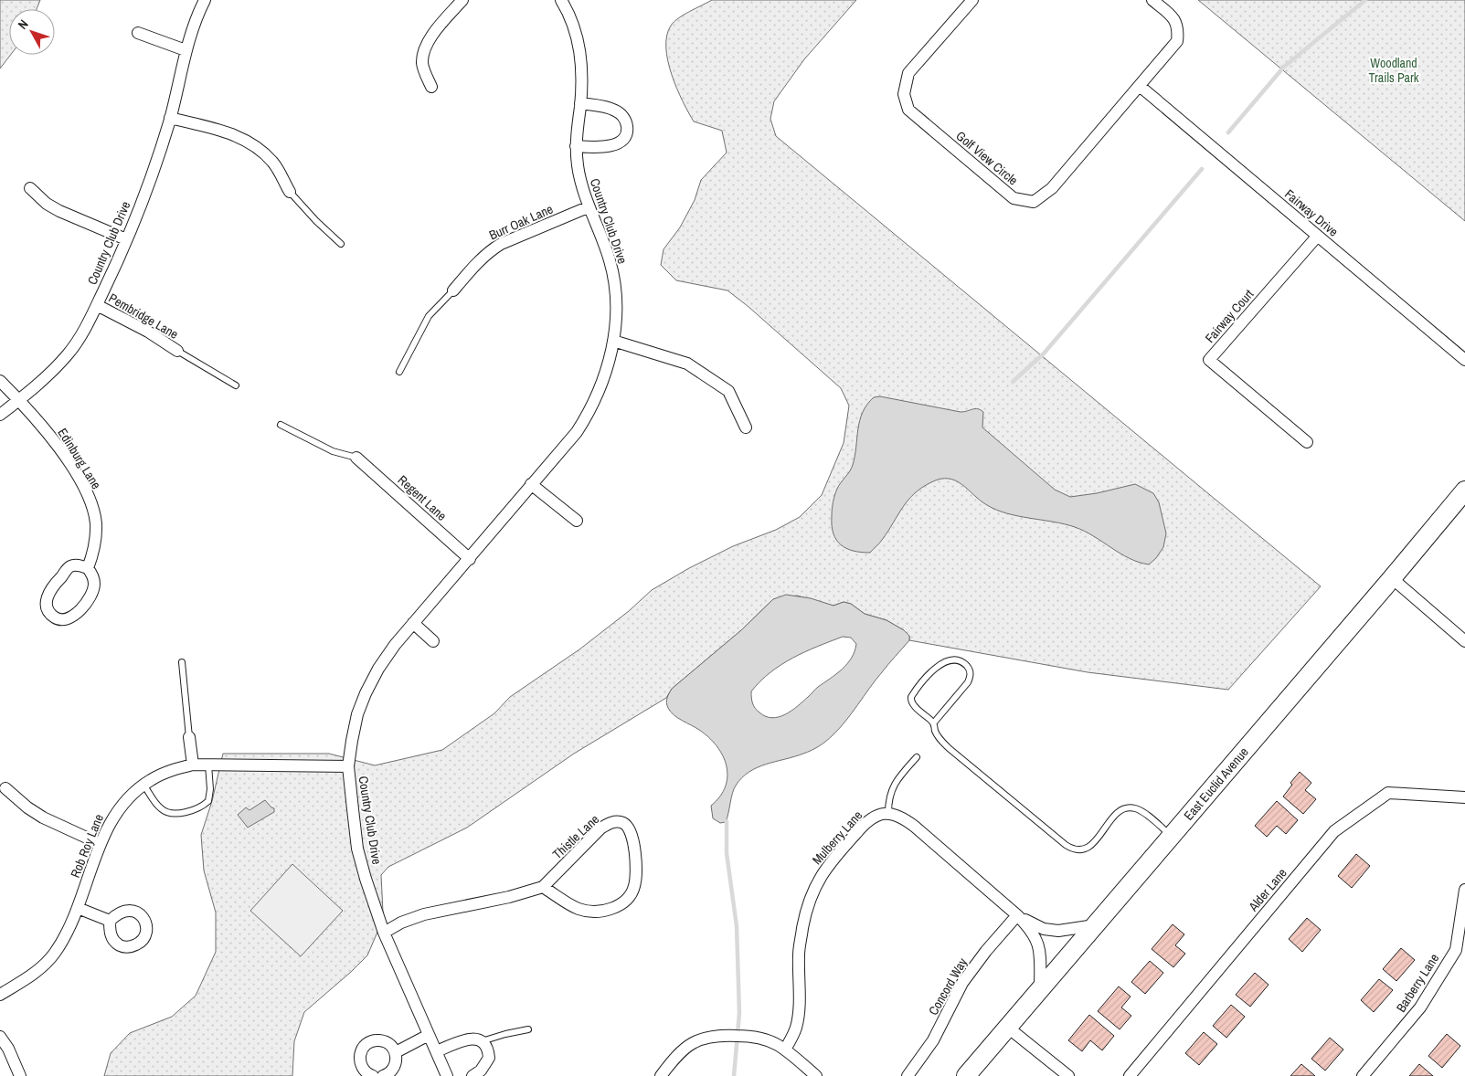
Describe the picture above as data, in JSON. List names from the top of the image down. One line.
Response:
{"streets":{"main road":["East Euclid Avenue"],"street":["Golf View Circle","Fairway Drive","Country Club Drive","Burr Oak Lane","Pembridge Lane","Fairway Court","Edinburg Lane","Regent Lane","Thistle Lane","Mulberry Lane","Rob Roy Lane","Alder Lane","Barberry Lane","Concord Way"]},"crossings":[["Golf View Circle","Fairway Drive"],["Fairway Drive","Fairway Court"],["Country Club Drive","Burr Oak Lane"],["Country Club Drive","Pembridge Lane"],["Country Club Drive","Edinburg Lane"],["Country Club Drive","Regent Lane"],["Country Club Drive","Thistle Lane"],["Country Club Drive","Rob Roy Lane"]],"parks":["Woodland Trails Park"],"north":"top left"}
